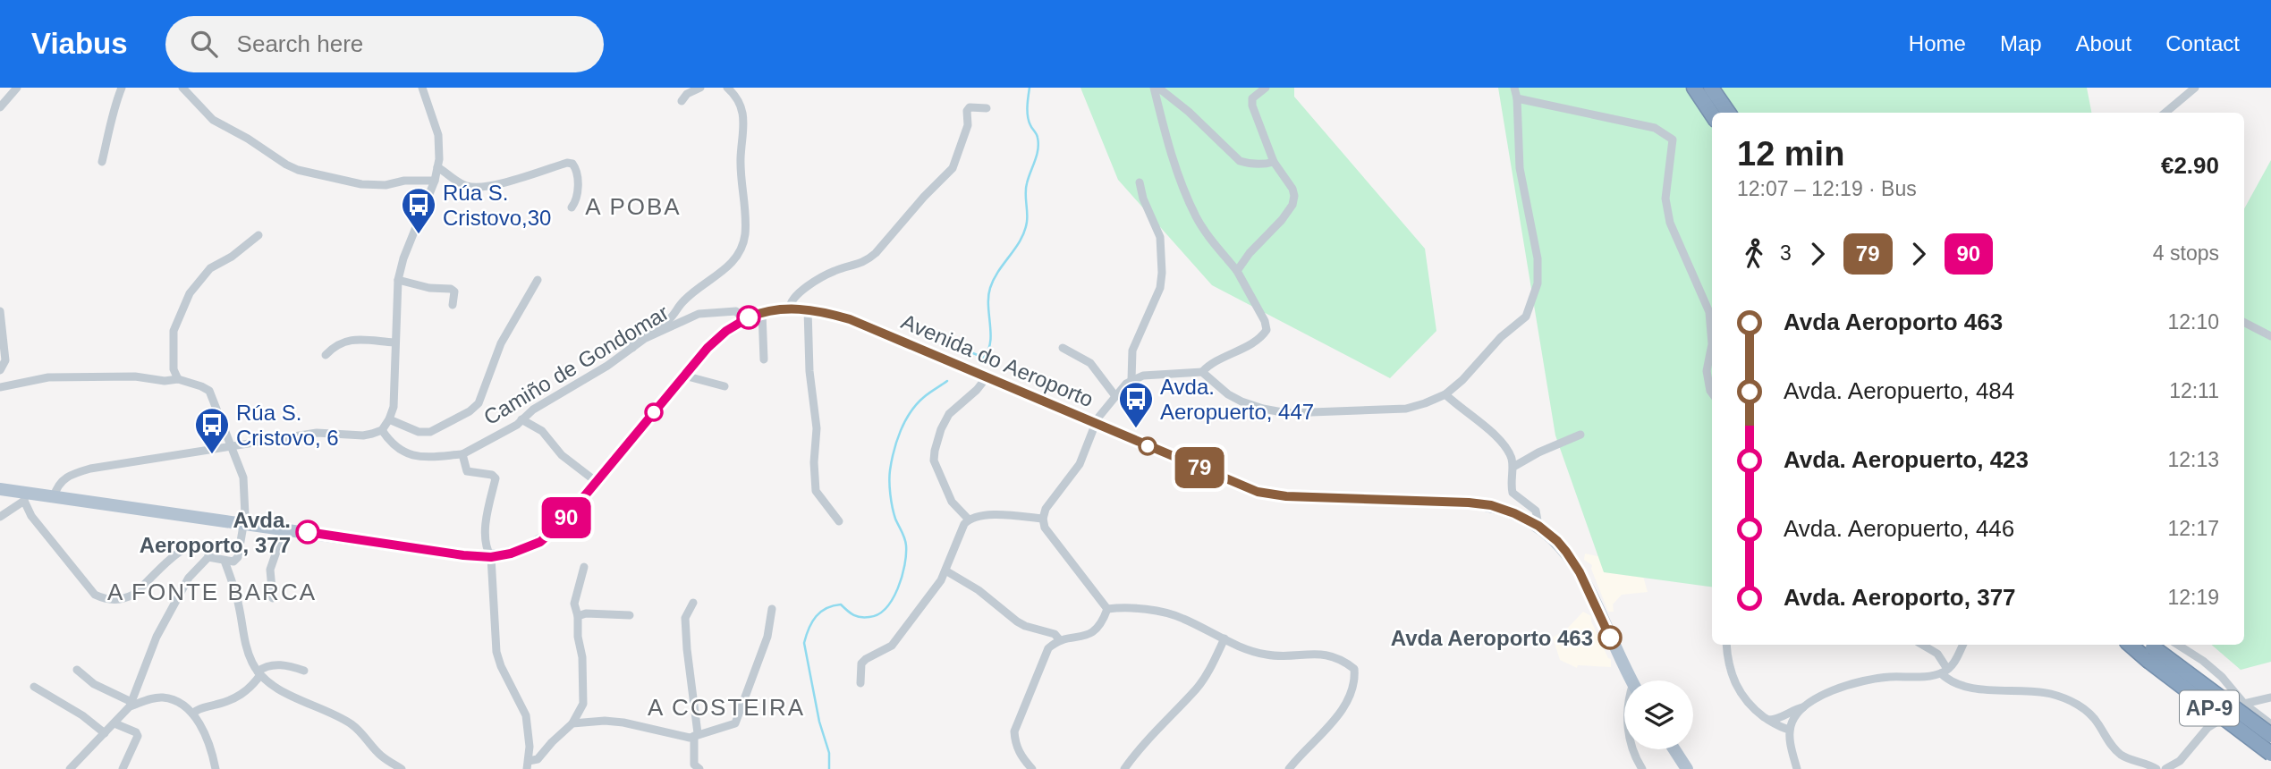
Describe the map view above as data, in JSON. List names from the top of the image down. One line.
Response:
{"streets":{"highway":["AP-9"],"main road":["Avenida do Aeroporto"],"street":["Camiño de Gondomar"]},"crossings":[["Avenida do Aeroporto","Camiño de Gondomar"]],"districts":["A POBA","A FONTE BARCA","A COSTEIRA"],"places":{"bus stop":["Rúa S. Cristovo,30","Avda. Aeropuerto, 447","Rúa S. Cristovo, 6"],"other":["Avda. Aeroporto, 377","Avda Aeroporto 463"]},"lines":["bus line 79","bus line 90"],"page":{"header":"Viabus","search":"Search here","nav":["Home","Map","About","Contact"],"on_map":["79","90"],"heading":["12 min","12:07 – 12:19 · Bus","€2.90"],"legs":["3","79","90","4 stops"],"list":[{"name":"Avda Aeroporto 463","value":"12:10"},{"name":"Avda. Aeropuerto, 484","value":"12:11"},{"name":"Avda. Aeropuerto, 423","value":"12:13"},{"name":"Avda. Aeropuerto, 446","value":"12:17"},{"name":"Avda. Aeroporto, 377","value":"12:19"}]}}
